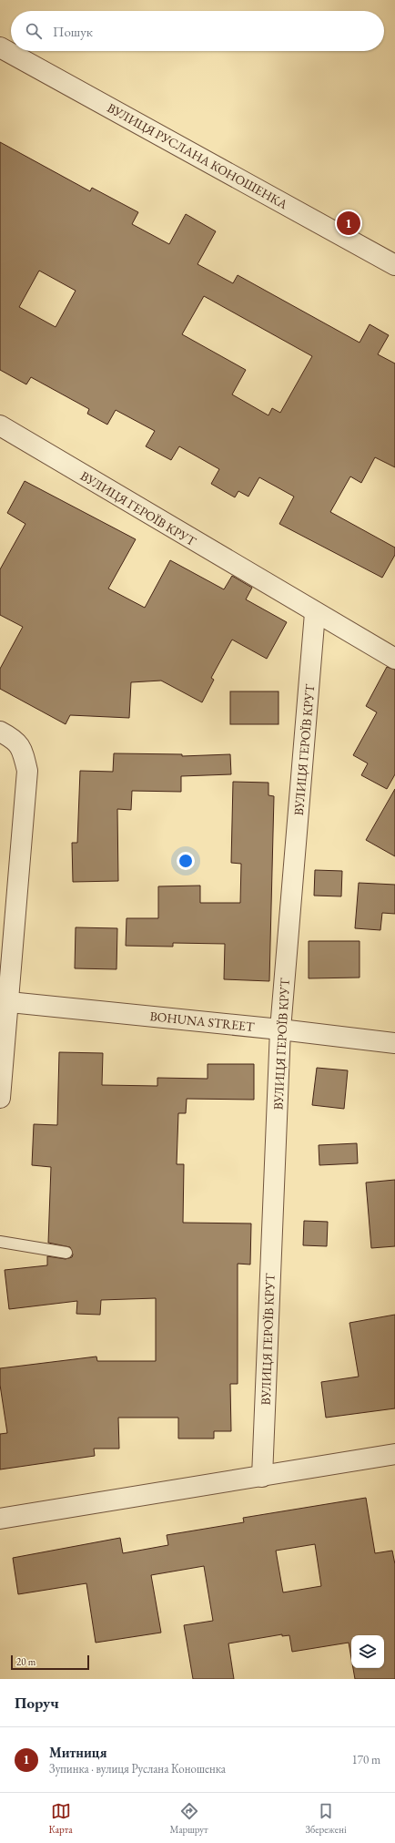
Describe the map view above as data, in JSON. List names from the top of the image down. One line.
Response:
{"streets":{"street":["ВУЛИЦЯ РУСЛАНА КОНОШЕНКА","ВУЛИЦЯ ГЕРОЇВ КРУТ","BOHUNA STREET"]},"crossings":[["ВУЛИЦЯ ГЕРОЇВ КРУТ","BOHUNA STREET"]],"scale_bar":"20 m","page":{"search":"Пошук","pins":"1","scale":"20 m","heading":"Поруч","list":[{"mark":"1","name":"Митниця","note":"Зупинка · вулиця Руслана Коношенка","value":"170 m"}],"nav":["Карта","Маршрут","Збережені"]}}
